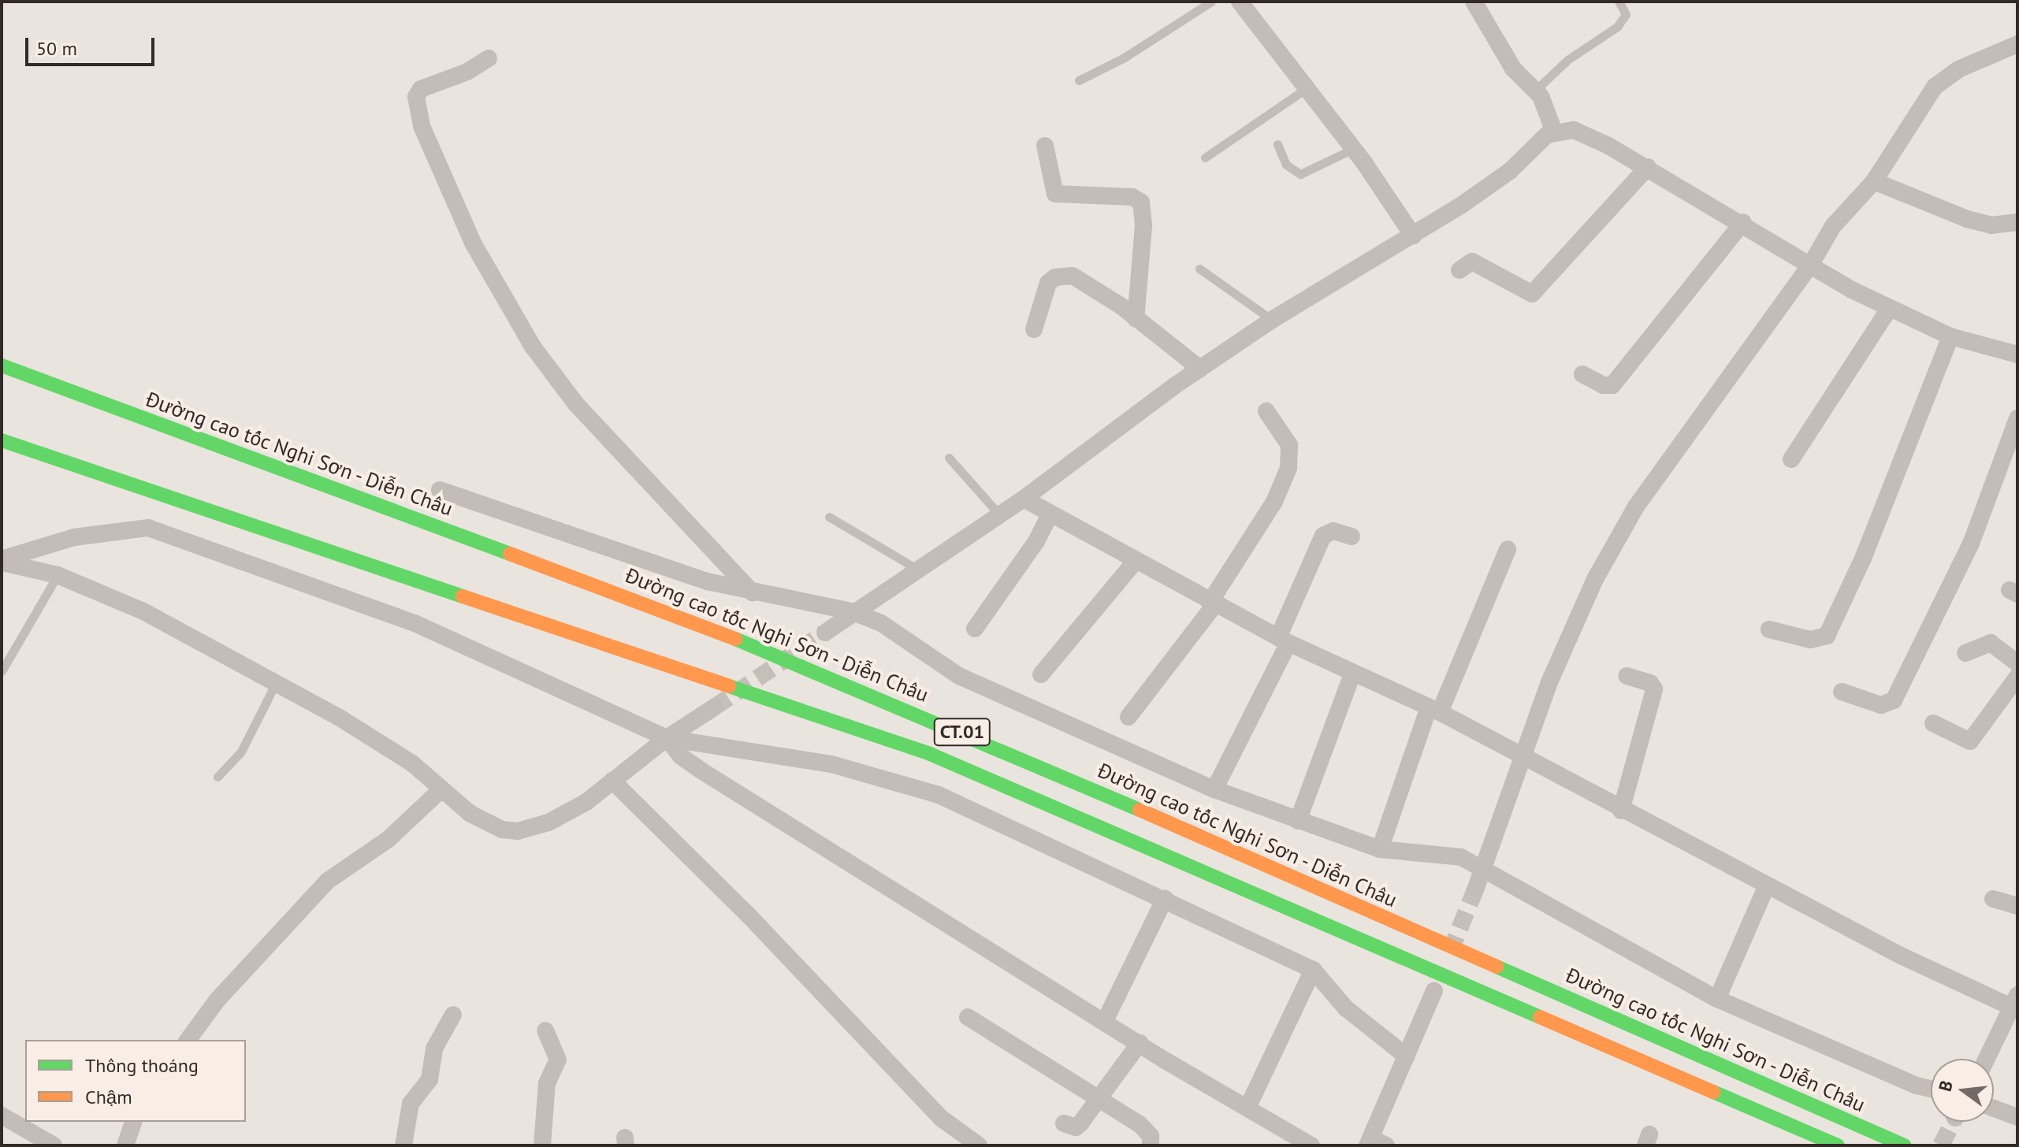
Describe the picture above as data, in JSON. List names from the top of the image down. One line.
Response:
{"streets":{"highway":["Đường cao tốc Nghi Sơn - Diễn Châu","CT.01"]},"legend":["Thông thoáng","Chậm"],"scale_bar":"50 m","north":"left"}
